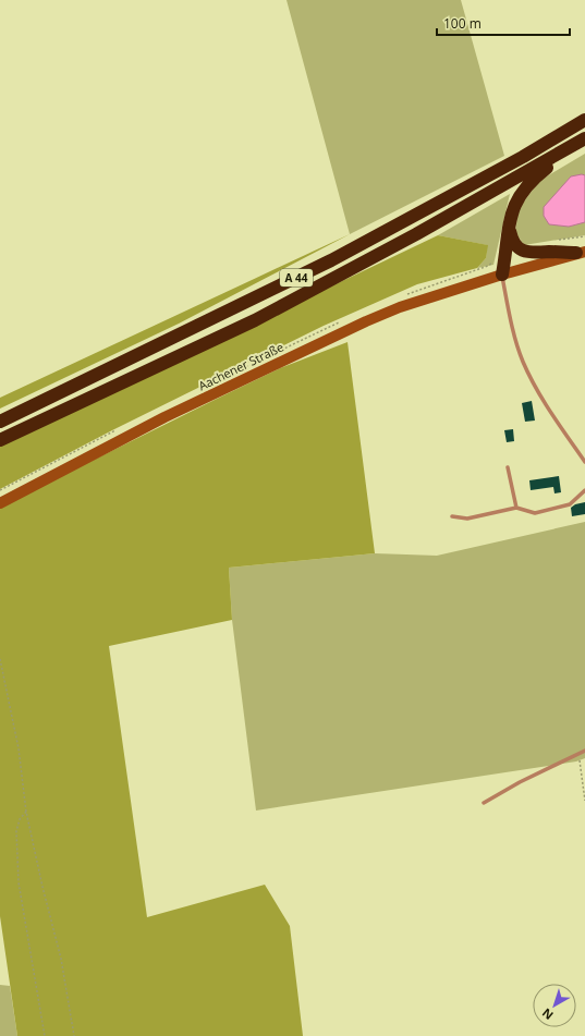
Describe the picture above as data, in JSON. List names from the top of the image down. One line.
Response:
{"streets":{"highway":["A 44"],"main road":["Aachener Straße"]},"scale_bar":"100 m","north":"bottom left"}
